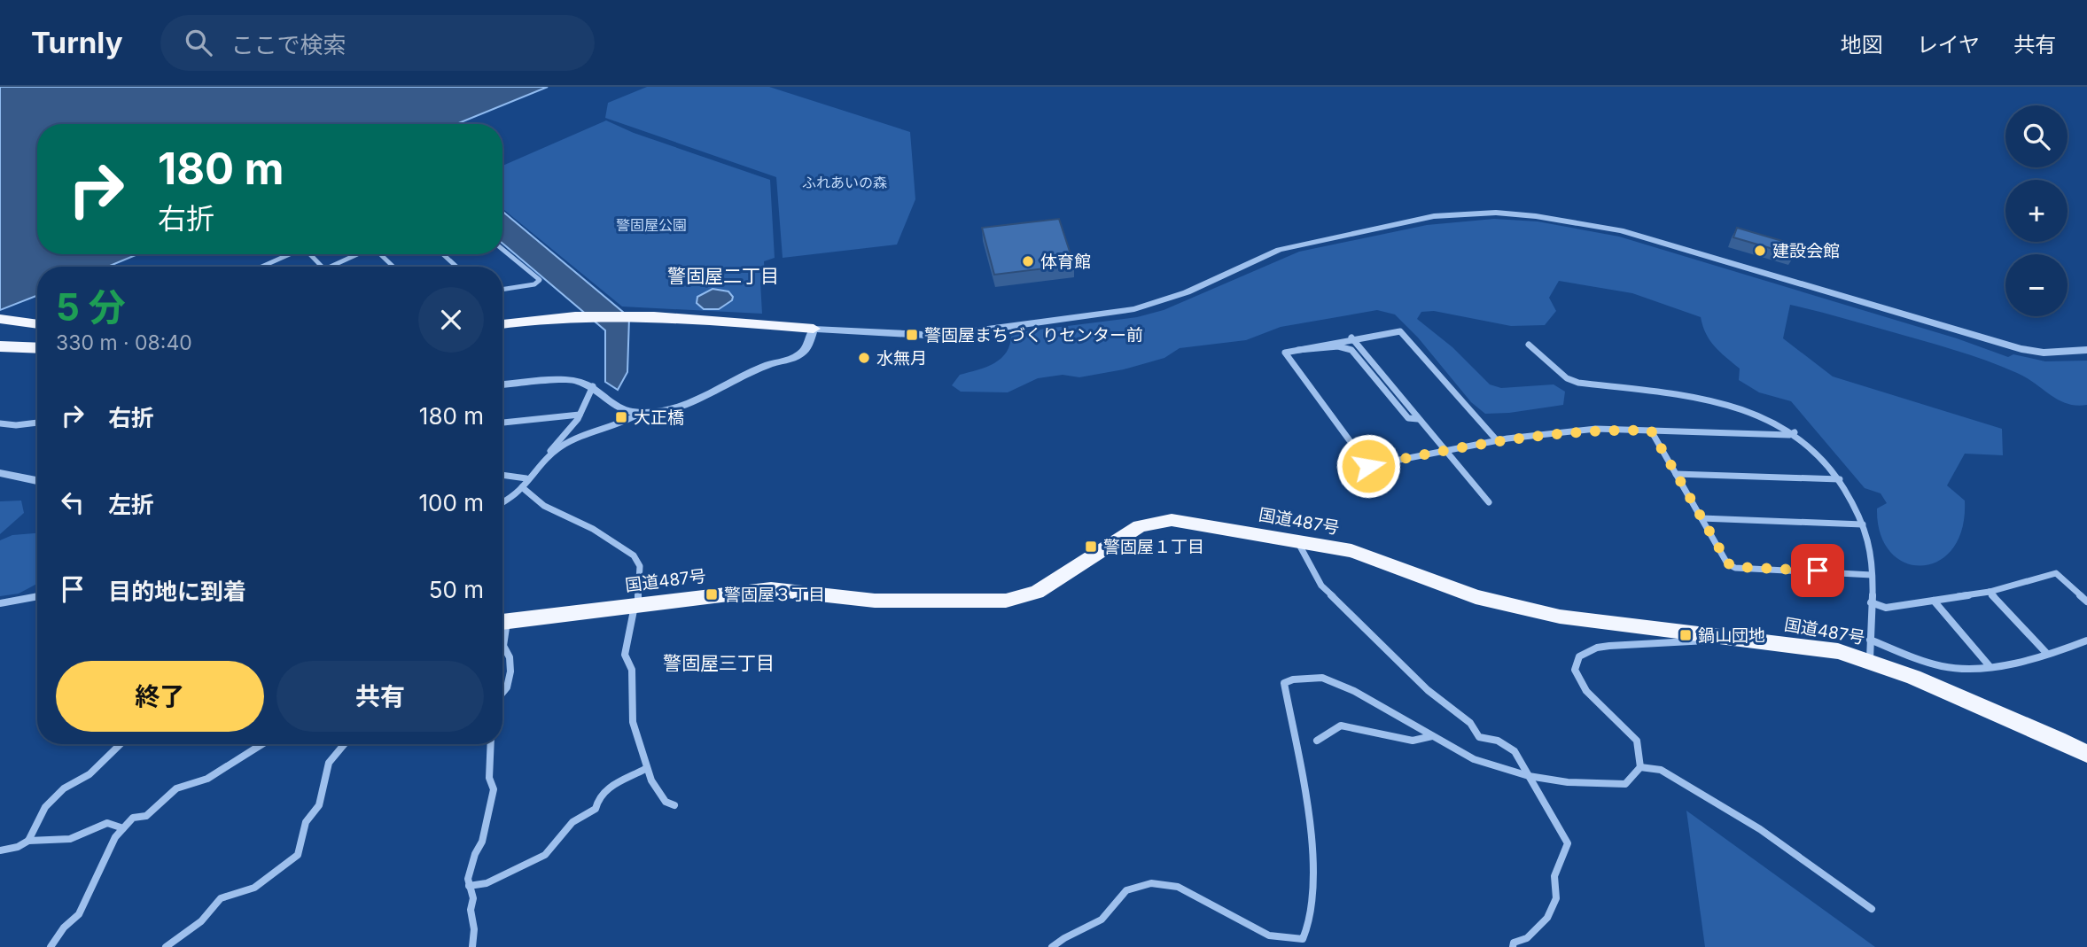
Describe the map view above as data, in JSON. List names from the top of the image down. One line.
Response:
{"streets":{"highway":["国道487号"]},"districts":["警固屋二丁目","警固屋三丁目"],"parks":["ふれあいの森","警固屋公園"],"places":{"other":["建設会館","体育館","水無月"],"transit":["警固屋まちづくりセンター前","大正橋","警固屋１丁目","警固屋３丁目","鍋山団地"]},"page":{"header":"Turnly","search":"ここで検索","nav":["地図","レイヤ","共有"],"map_buttons":["+","−"],"turn":["180 m","右折"],"heading":["5 分","330 m · 08:40"],"list":[{"name":"右折","value":"180 m"},{"name":"左折","value":"100 m"},{"name":"目的地に到着","value":"50 m"}],"buttons":["終了","共有"]}}
